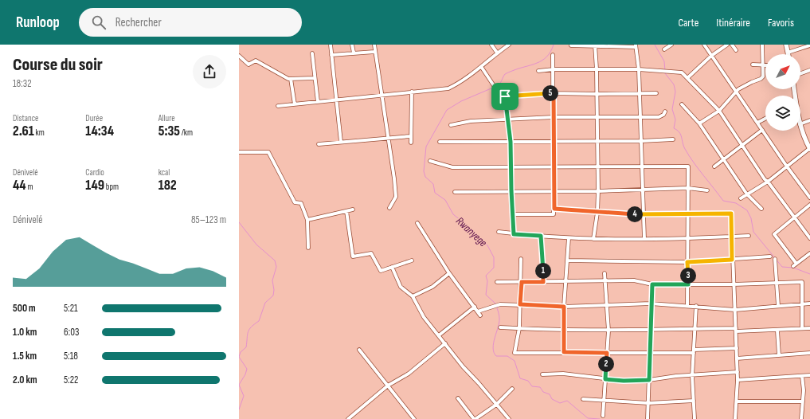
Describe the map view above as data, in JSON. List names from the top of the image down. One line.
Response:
{"water":["Rwanyege"],"north":"top right","page":{"header":"Runloop","search":"Rechercher","nav":["Carte","Itinéraire","Favoris"],"heading":["Course du soir","18:32"],"pins":["5","4","1","3","2"],"stats":[["Distance","2.61 km"],["Durée","14:34"],["Allure","5:35 /km"],["Dénivelé","44 m"],["Cardio","149 bpm"],["kcal","182"]],"chart":["Dénivelé","85–123 m"],"list":[{"name":"500 m","note":"5:21"},{"name":"1.0 km","note":"6:03"},{"name":"1.5 km","note":"5:18"},{"name":"2.0 km","note":"5:22"}]}}
